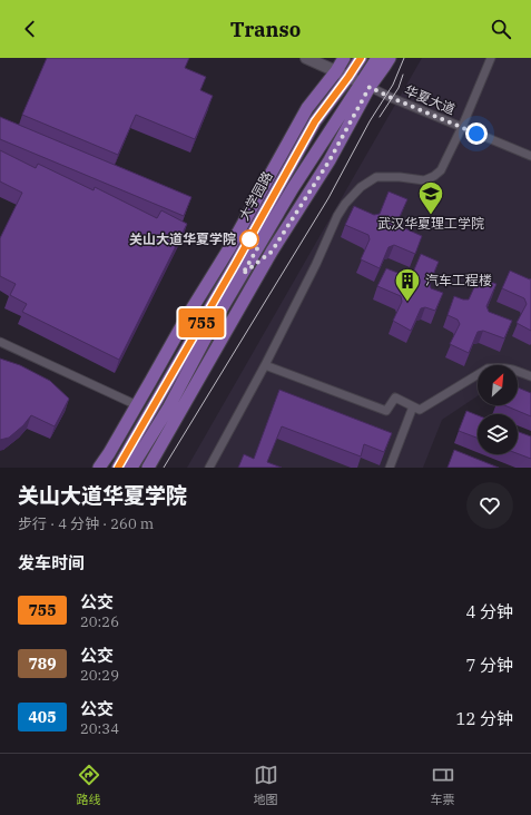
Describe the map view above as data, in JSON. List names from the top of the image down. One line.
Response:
{"streets":{"main road":["大学园路"],"street":["华夏大道"]},"places":{"school or university":["武汉华夏理工学院"],"other":["关山大道华夏学院"],"building":["汽车工程楼"]},"lines":["bus line 755"],"north":"top right","page":{"header":"Transo","on_map":"755","heading":[["关山大道华夏学院","步行 · 4 分钟 · 260 m"],"发车时间"],"list":[{"mark":"755","name":"公交","note":"20:26","value":"4 分钟"},{"mark":"789","name":"公交","note":"20:29","value":"7 分钟"},{"mark":"405","name":"公交","note":"20:34","value":"12 分钟"}],"tabs":["路线","地图","车票"]}}
